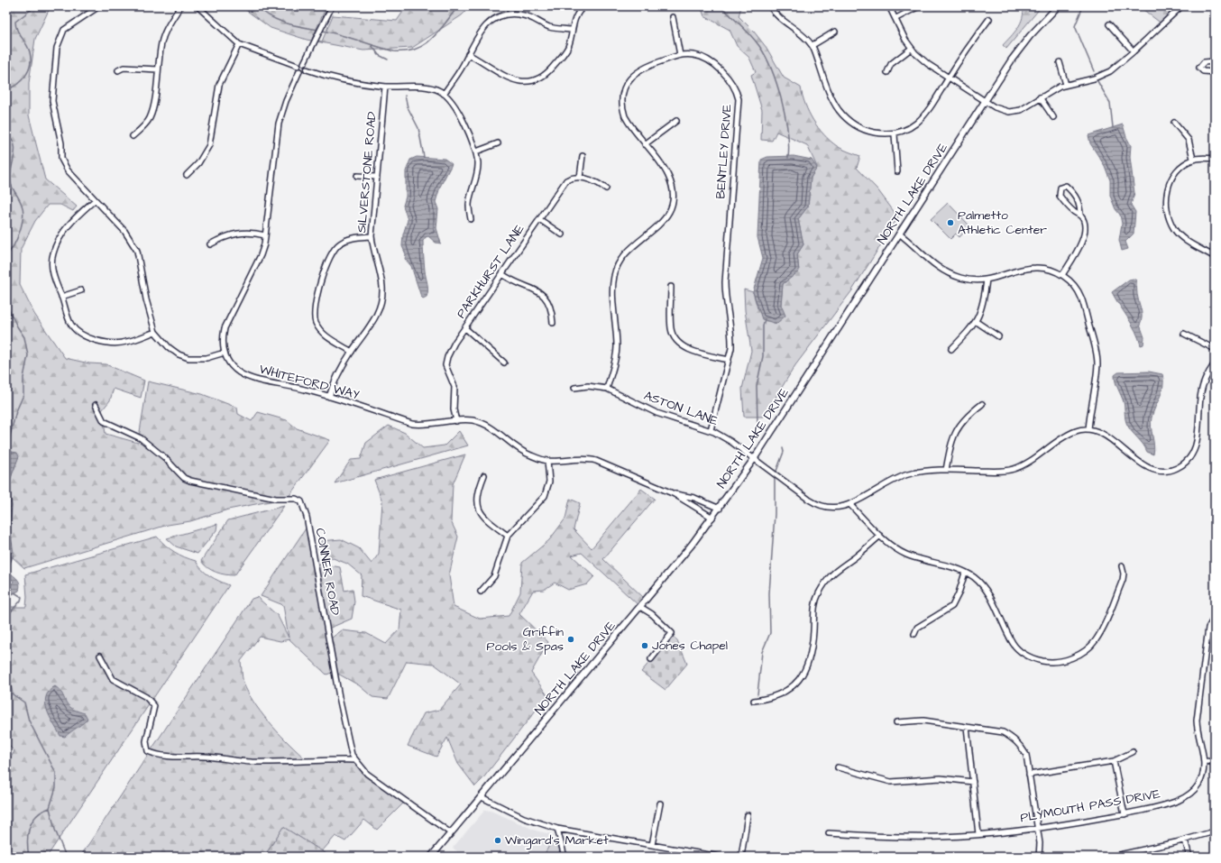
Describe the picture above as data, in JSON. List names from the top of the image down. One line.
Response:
{"streets":{"main road":["NORTH LAKE DRIVE"],"street":["BENTLEY DRIVE","SILVERSTONE ROAD","PARKHURST LANE","WHITEFORD WAY","ASTON LANE","CONNER ROAD","PLYMOUTH PASS DRIVE"]},"crossings":[["BENTLEY DRIVE","ASTON LANE"],["SILVERSTONE ROAD","WHITEFORD WAY"],["NORTH LAKE DRIVE","WHITEFORD WAY"],["NORTH LAKE DRIVE","ASTON LANE"],["NORTH LAKE DRIVE","CONNER ROAD"],["PARKHURST LANE","WHITEFORD WAY"]],"places":["Palmetto Athletic Center","Griffin Pools & Spas","Jones Chapel","Wingard's Market"]}
